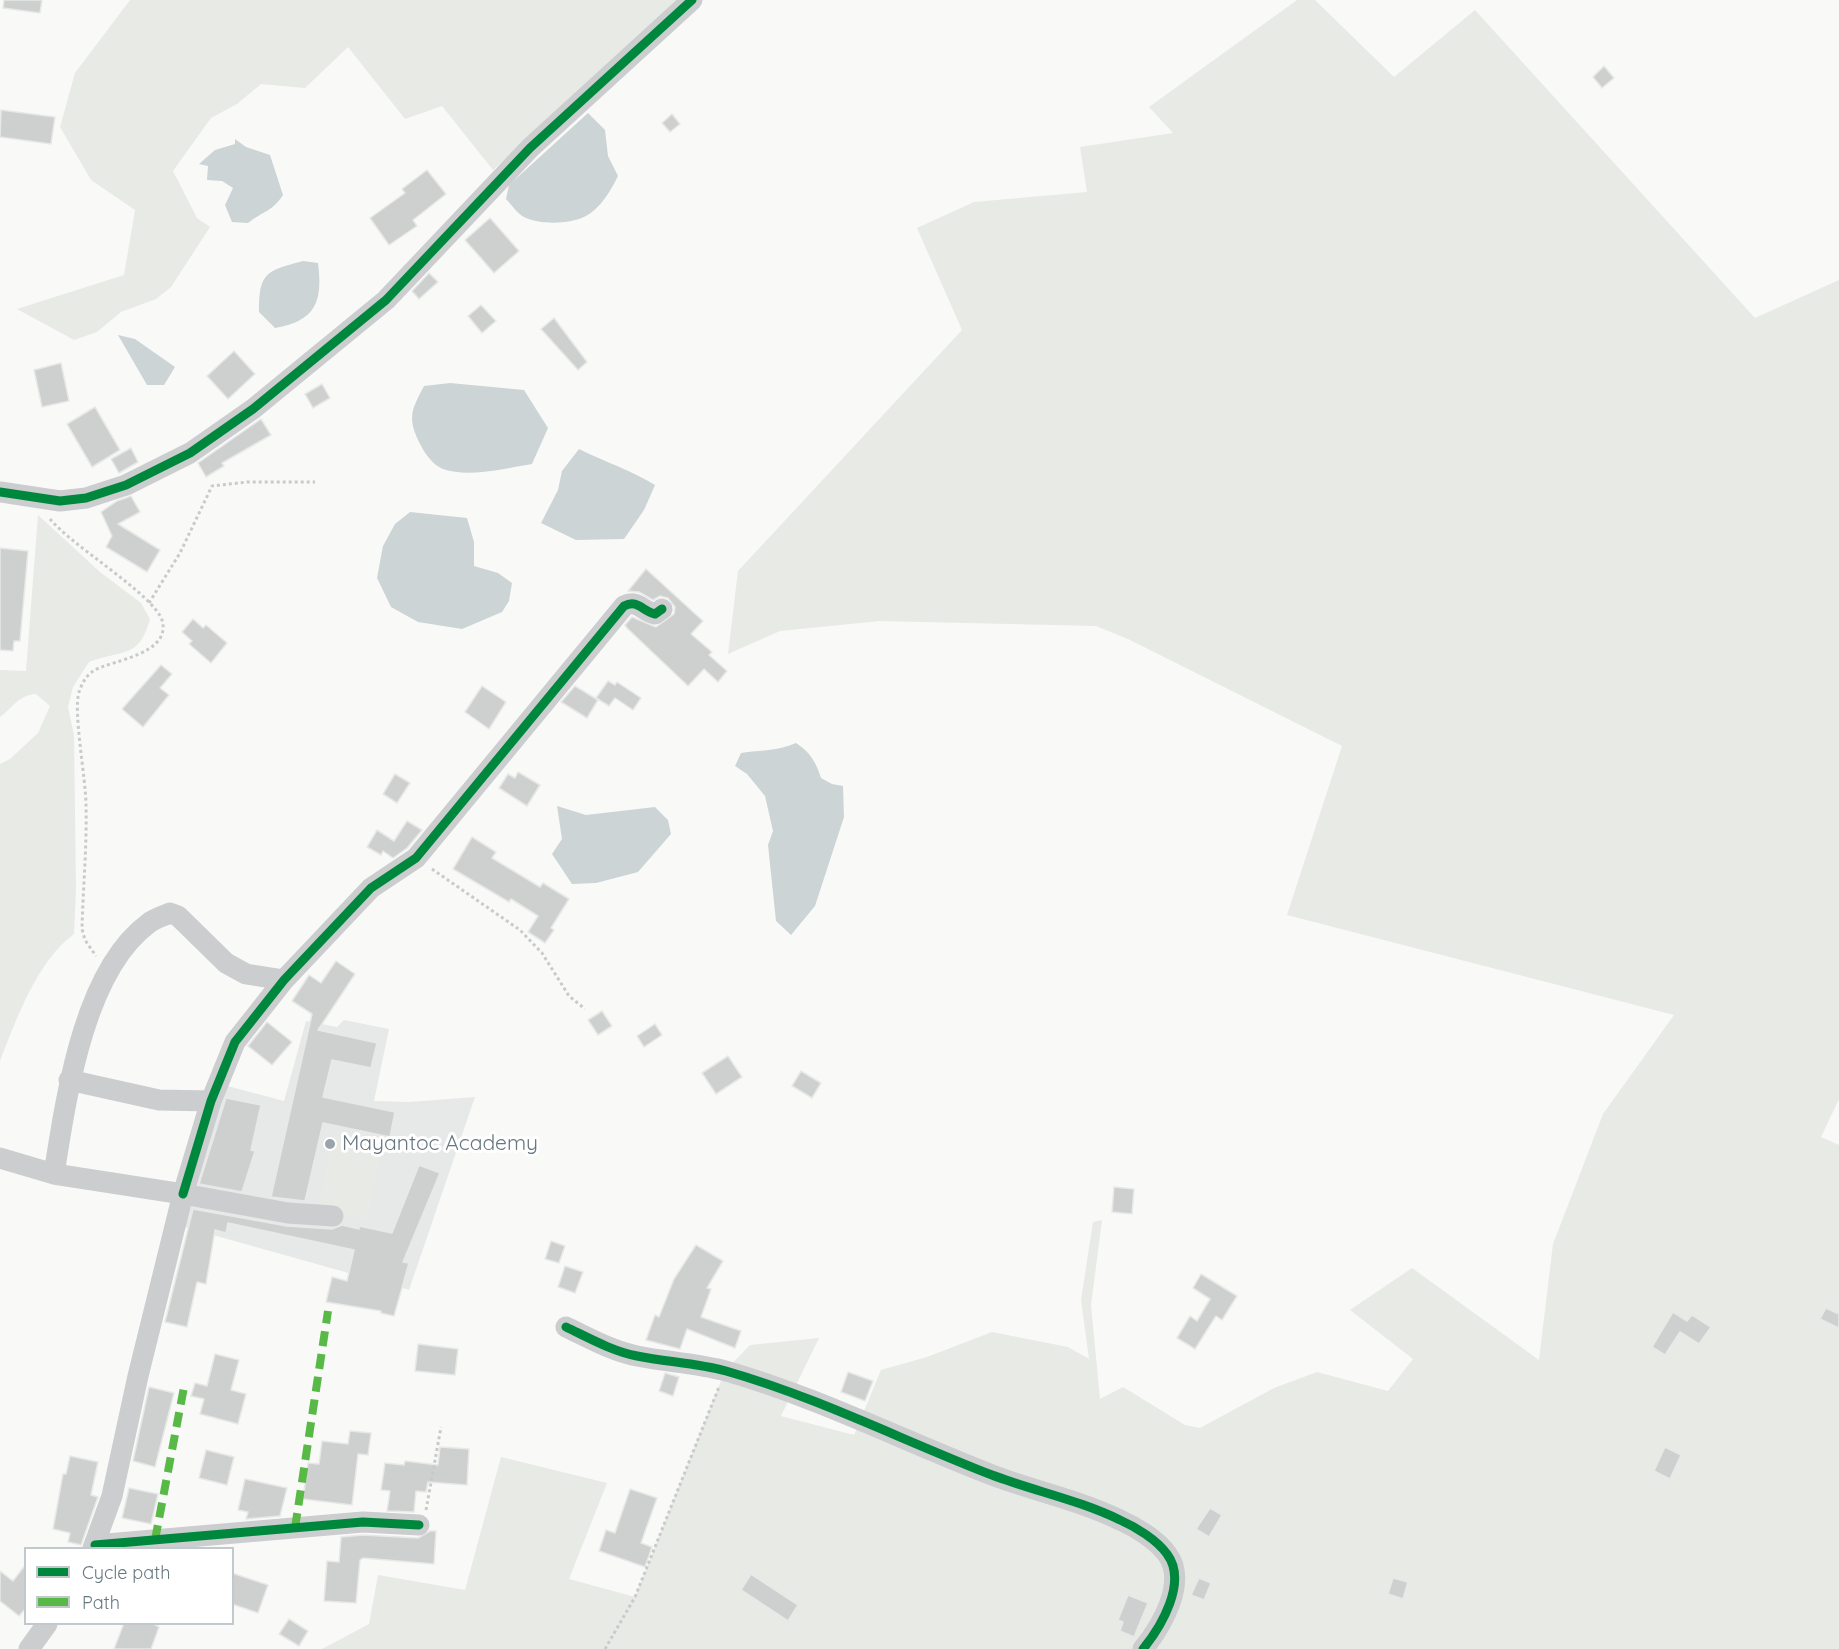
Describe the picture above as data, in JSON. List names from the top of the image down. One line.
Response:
{"places":["Mayantoc Academy"],"legend":["Cycle path","Path"]}
